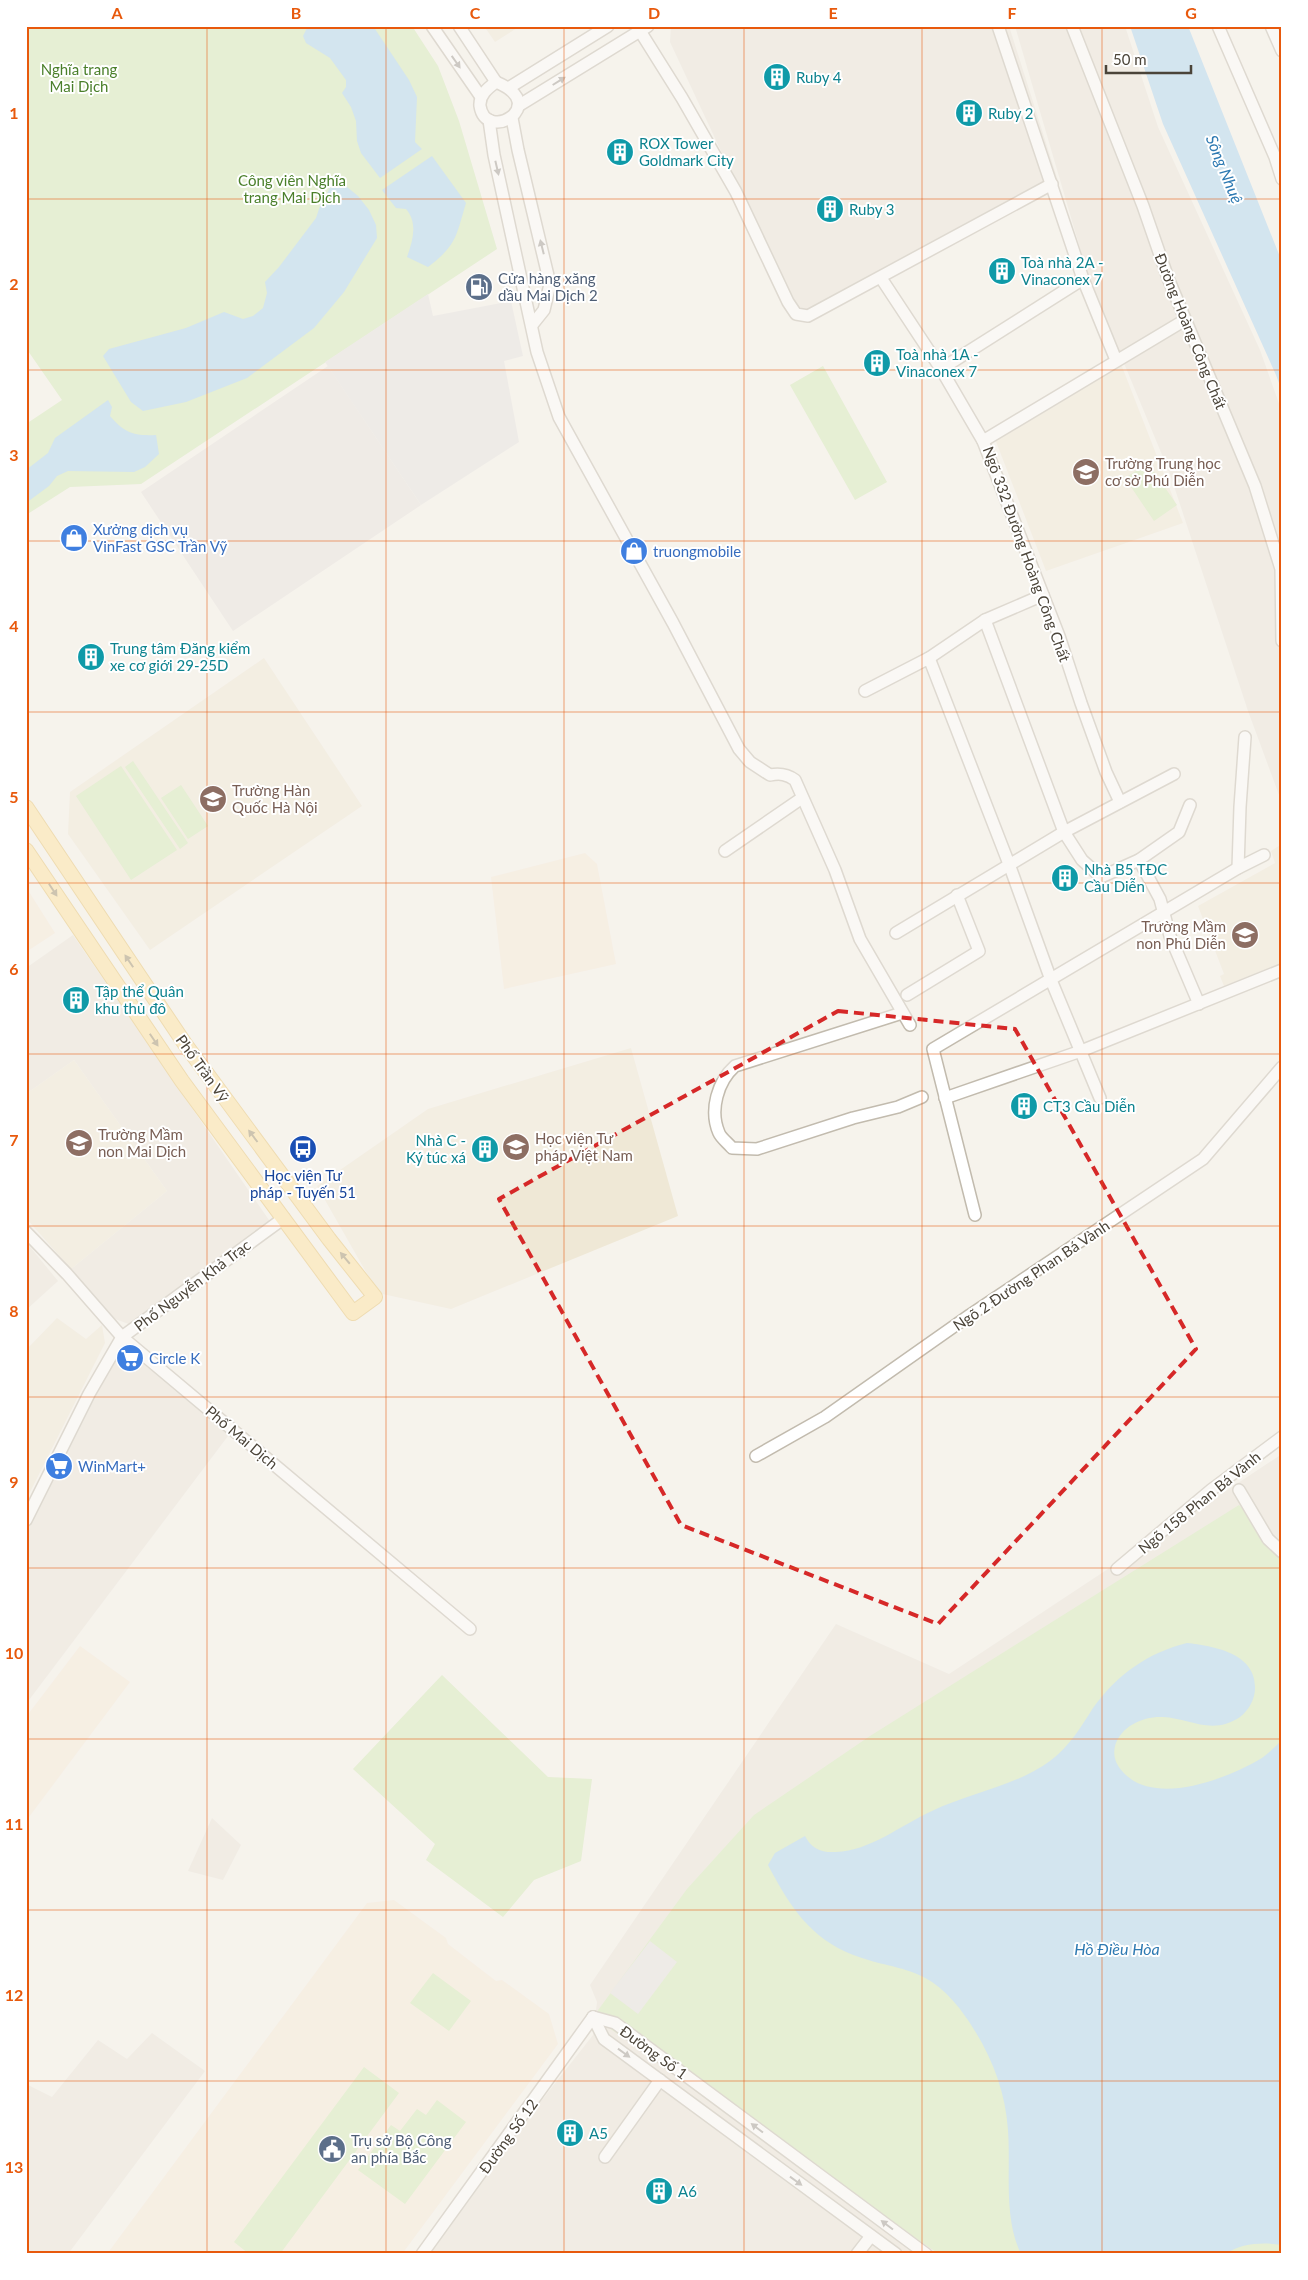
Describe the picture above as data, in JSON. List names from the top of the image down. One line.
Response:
{"streets":{"main road":["Phố Trần Vỹ"],"street":["Đường Hoàng Công Chất","Ngõ 332 Đường Hoàng Công Chất","Ngõ 2 Đường Phan Bá Vành","Phố Nguyễn Khả Trạc","Phố Mai Dịch","Ngõ 158 Phan Bá Vành","Đường Số 1","Đường Số 12"]},"crossings":[["Đường Hoàng Công Chất","Ngõ 332 Đường Hoàng Công Chất"],["Phố Trần Vỹ","Phố Nguyễn Khả Trạc"],["Phố Nguyễn Khả Trạc","Phố Mai Dịch"],["Đường Số 1","Đường Số 12"]],"water":["Sông Nhuệ","Hồ Điều Hòa"],"parks":["Nghĩa trang Mai Dịch","Công viên Nghĩa trang Mai Dịch"],"places":{"building":["Ruby 4","Ruby 2","ROX Tower Goldmark City","Ruby 3","Toà nhà 2A - Vinaconex 7","Toà nhà 1A - Vinaconex 7","Trung tâm Đăng kiểm xe cơ giới 29-25D","Nhà B5 TĐC Cầu Diễn","Tập thể Quân khu thủ đô","CT3 Cầu Diễn","Nhà C - Ký túc xá","A5","A6"],"fuel station":["Cửa hàng xăng dầu Mai Dịch 2"],"school or university":["Trường Trung học cơ sở Phú Diễn","Trường Hàn Quốc Hà Nội","Trường Mầm non Phú Diễn","Trường Mầm non Mai Dịch","Học viện Tư pháp Việt Nam"],"shop":["Xưởng dịch vụ VinFast GSC Trần Vỹ","truongmobile"],"bus stop":["Học viện Tư pháp - Tuyến 51"],"supermarket":["Circle K","WinMart+"],"public building":["Trụ sở Bộ Công an phía Bắc"]},"scale_bar":"50 m","grid":{"columns":["A","B","C","D","E","F","G"],"rows":["1","2","3","4","5","6","7","8","9","10","11","12","13"]}}
